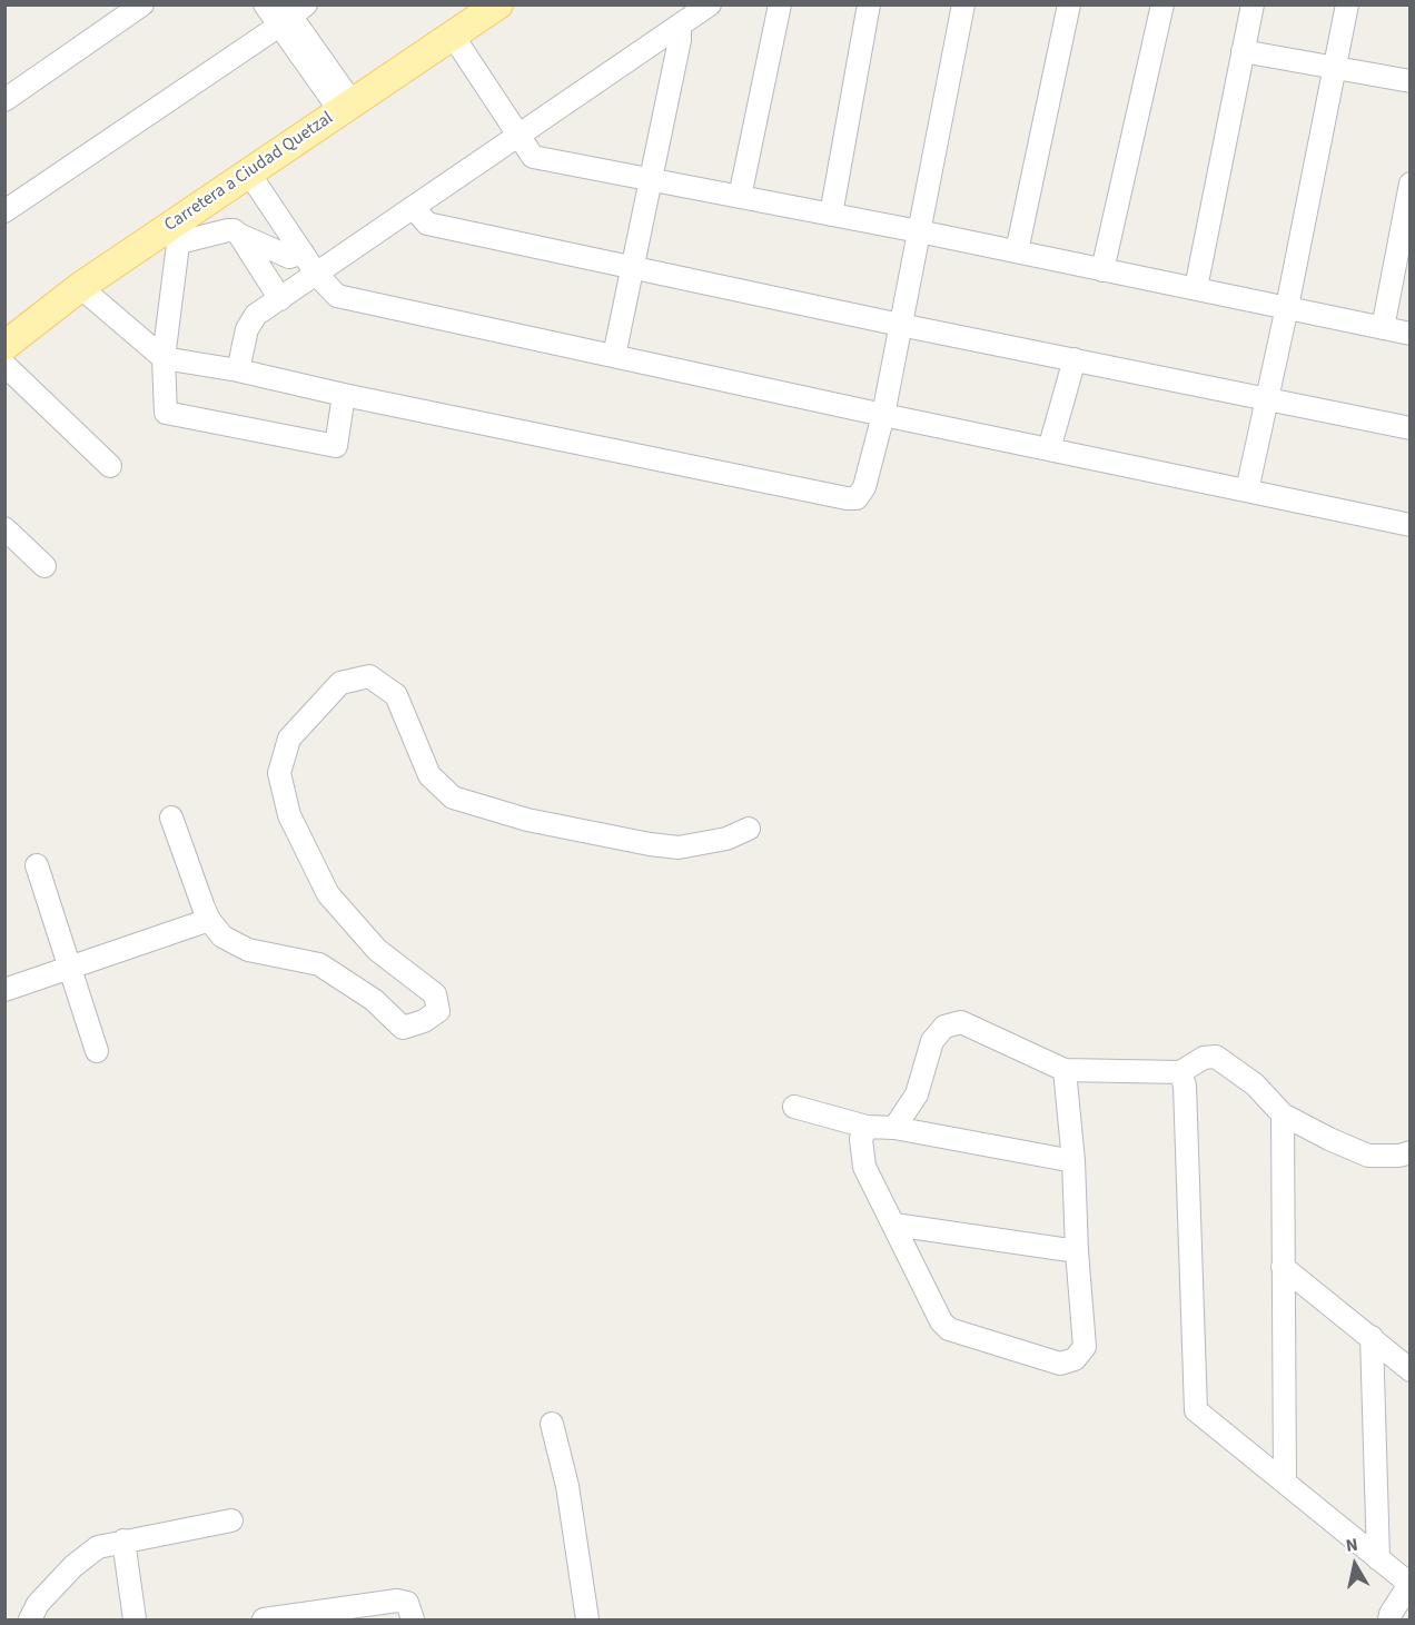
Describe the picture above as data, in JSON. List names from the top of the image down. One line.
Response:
{"streets":{"main road":["Carretera a Ciudad Quetzal"]},"north":"top"}
